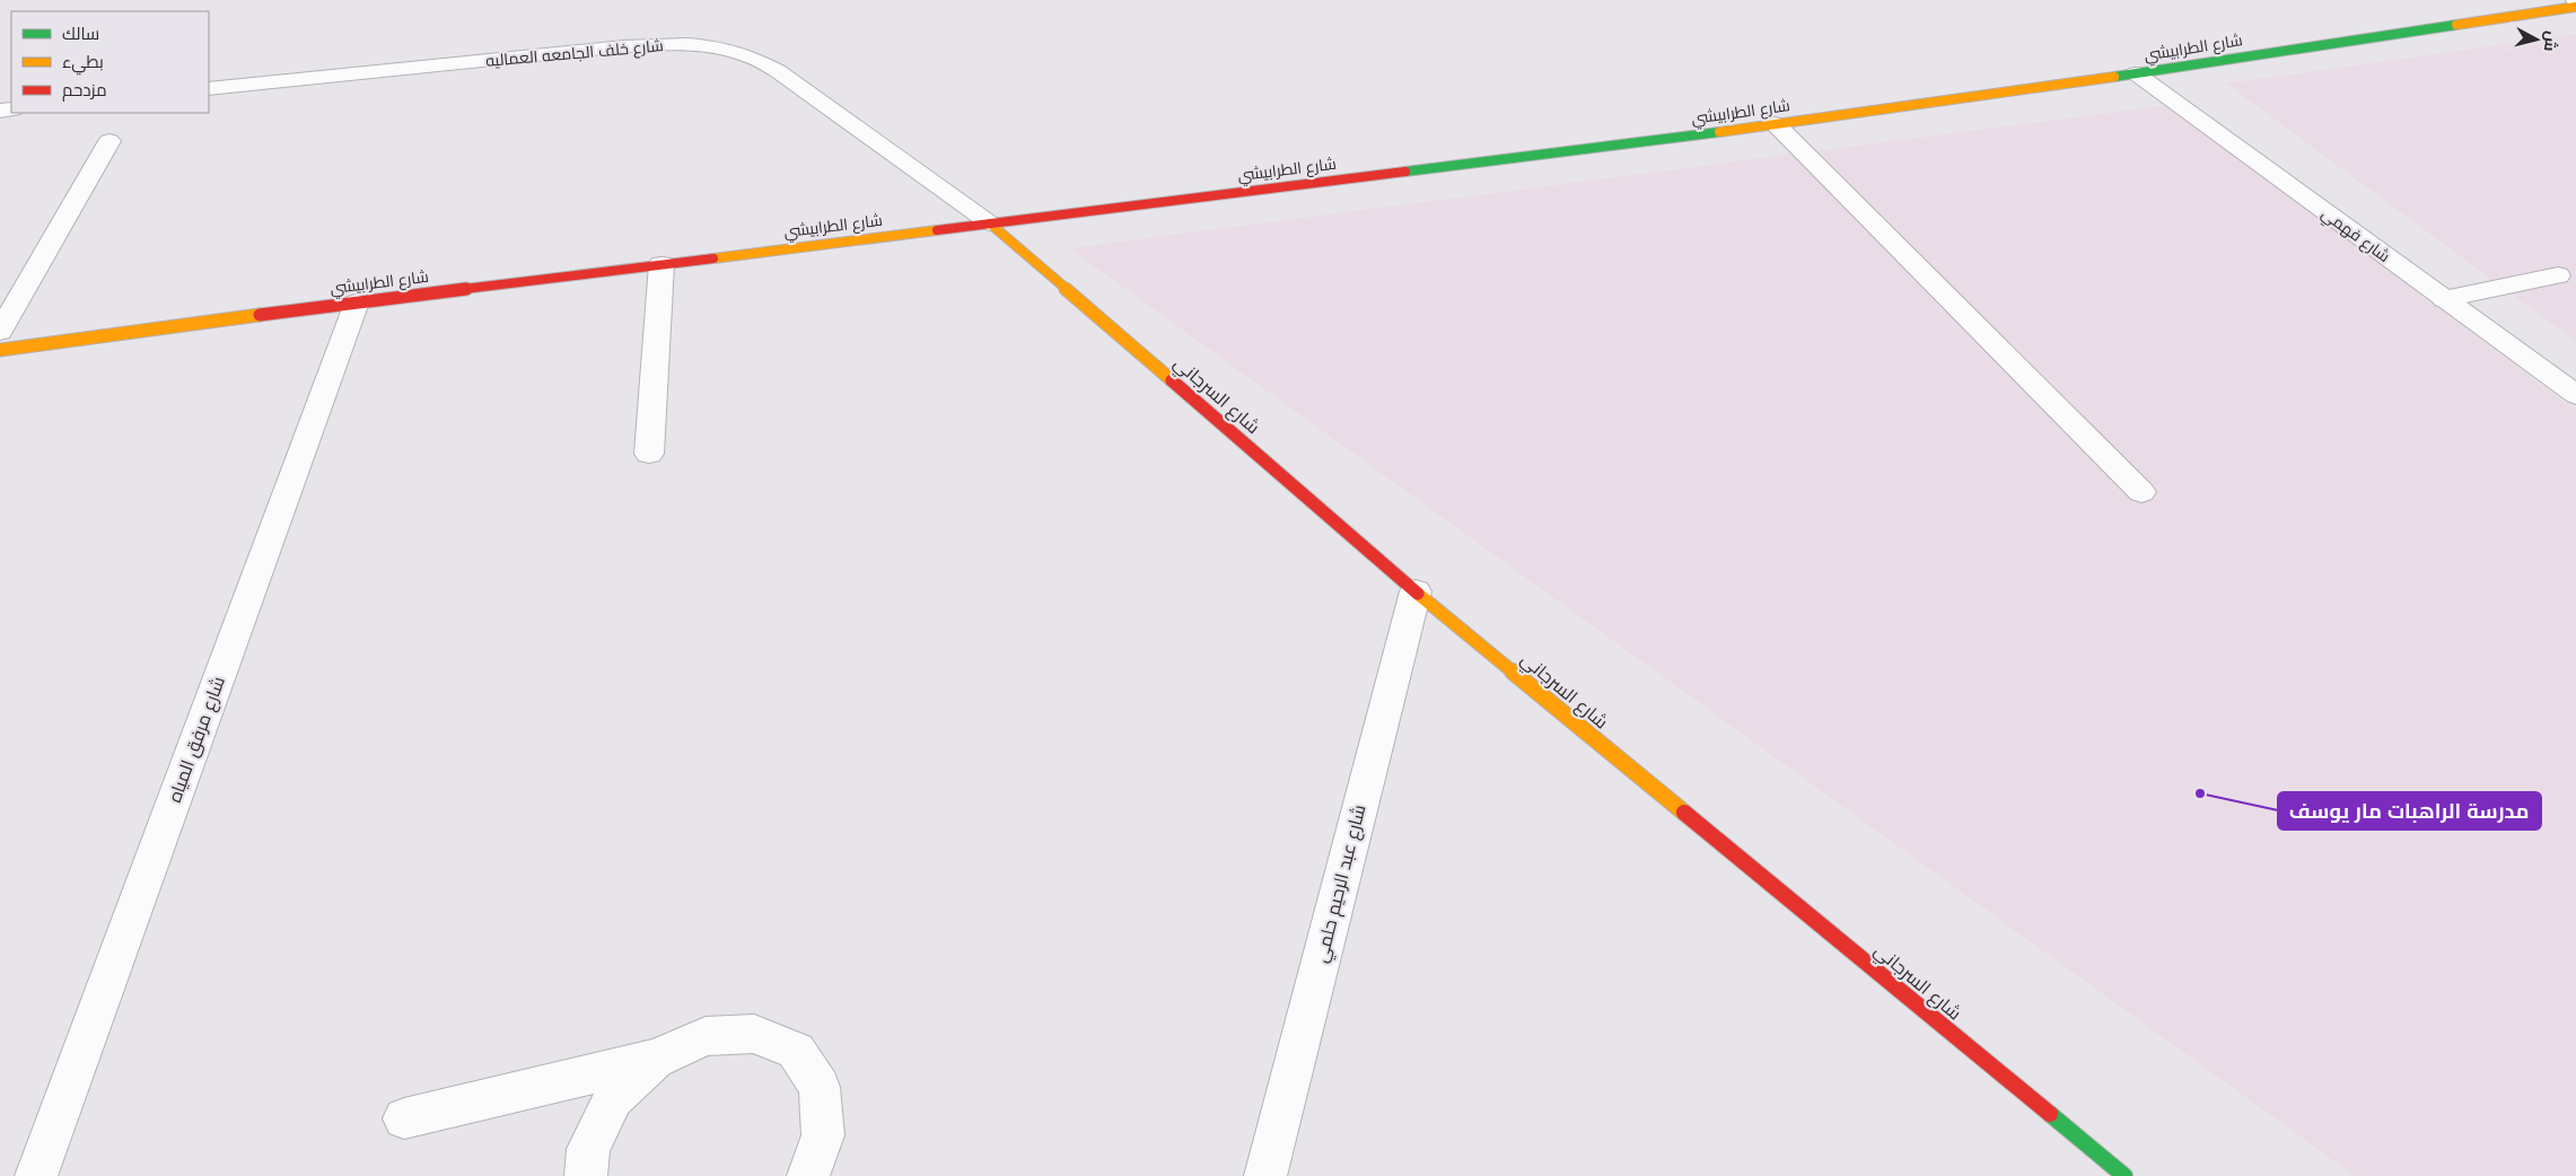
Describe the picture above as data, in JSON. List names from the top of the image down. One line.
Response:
{"streets":{"street":["شارع الطرابيشي","شارع خلف الجامعه العماليه","شارع فهمي","شارع السرجاني","شارع مرفق المياه","شارع عبد الرحيم حلمي"]},"crossings":[["شارع الطرابيشي","شارع خلف الجامعه العماليه"],["شارع الطرابيشي","شارع فهمي"],["شارع الطرابيشي","شارع السرجاني"],["شارع الطرابيشي","شارع مرفق المياه"],["شارع خلف الجامعه العماليه","شارع السرجاني"],["شارع السرجاني","شارع عبد الرحيم حلمي"]],"places":["مدرسة الراهبات مار يوسف"],"legend":["سالك","بطيء","مزدحم"],"north":"right"}
